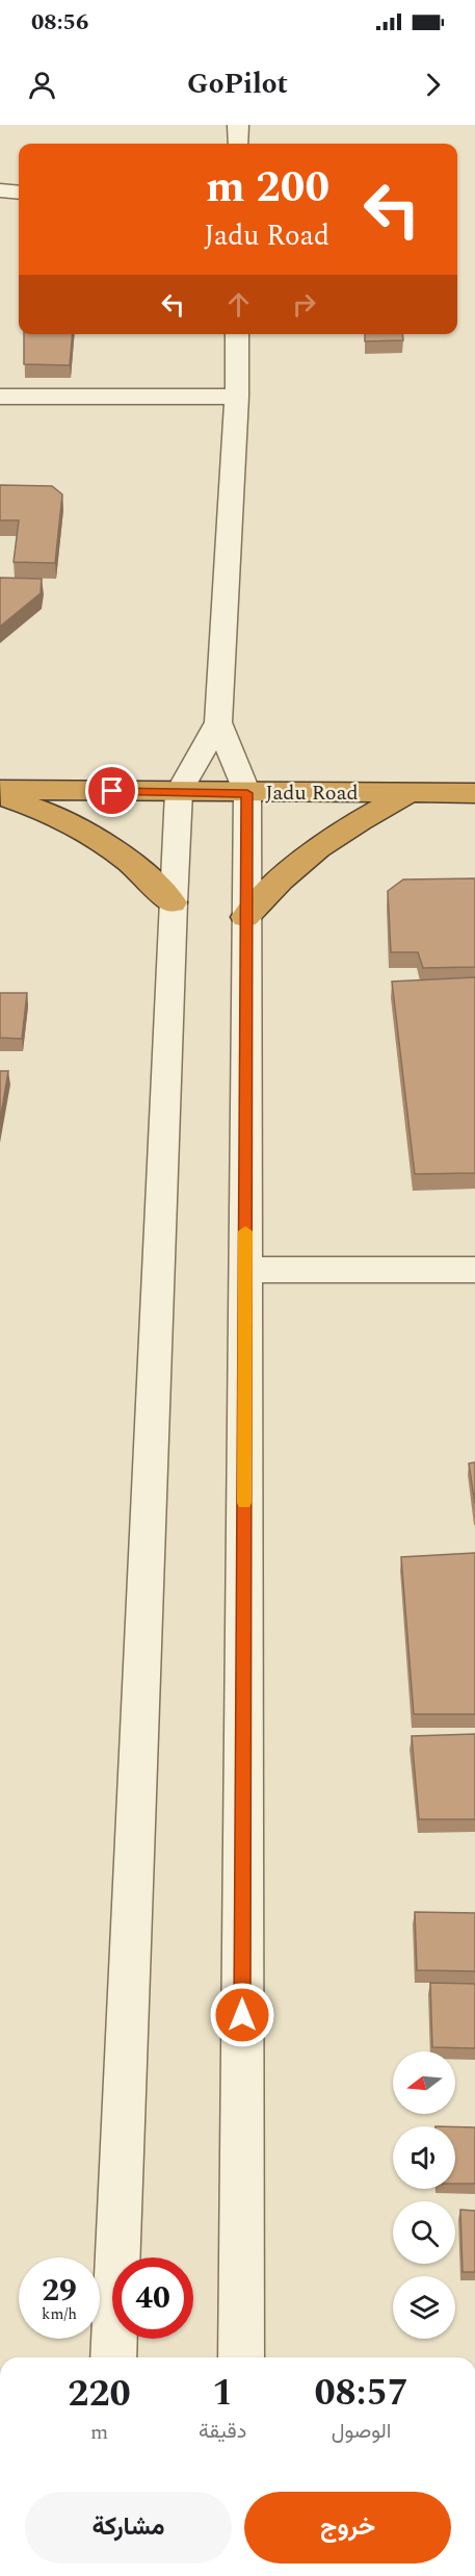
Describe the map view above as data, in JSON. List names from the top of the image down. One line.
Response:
{"streets":{"highway":["Jadu Road"]},"north":"left","page":{"status":"08:56","header":"GoPilot","turn":["200 m","Jadu Road"],"speed":"29 km/h","limit":"40","eta":["08:57","الوصول","1","دقيقة","220","m"],"buttons":["خروج","مشاركة"]}}
